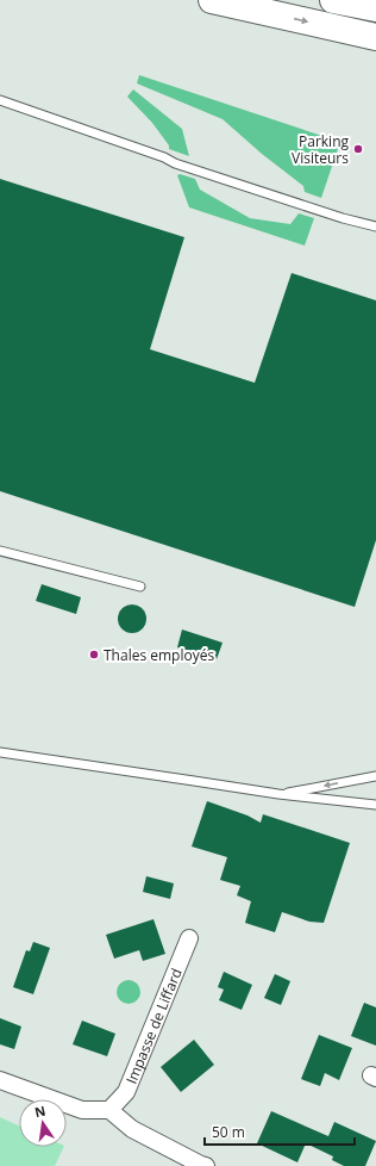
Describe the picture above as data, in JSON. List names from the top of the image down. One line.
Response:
{"streets":{"street":["Impasse de Liffard"]},"places":["Parking Visiteurs","Thales employés"],"scale_bar":"50 m","north":"top"}
